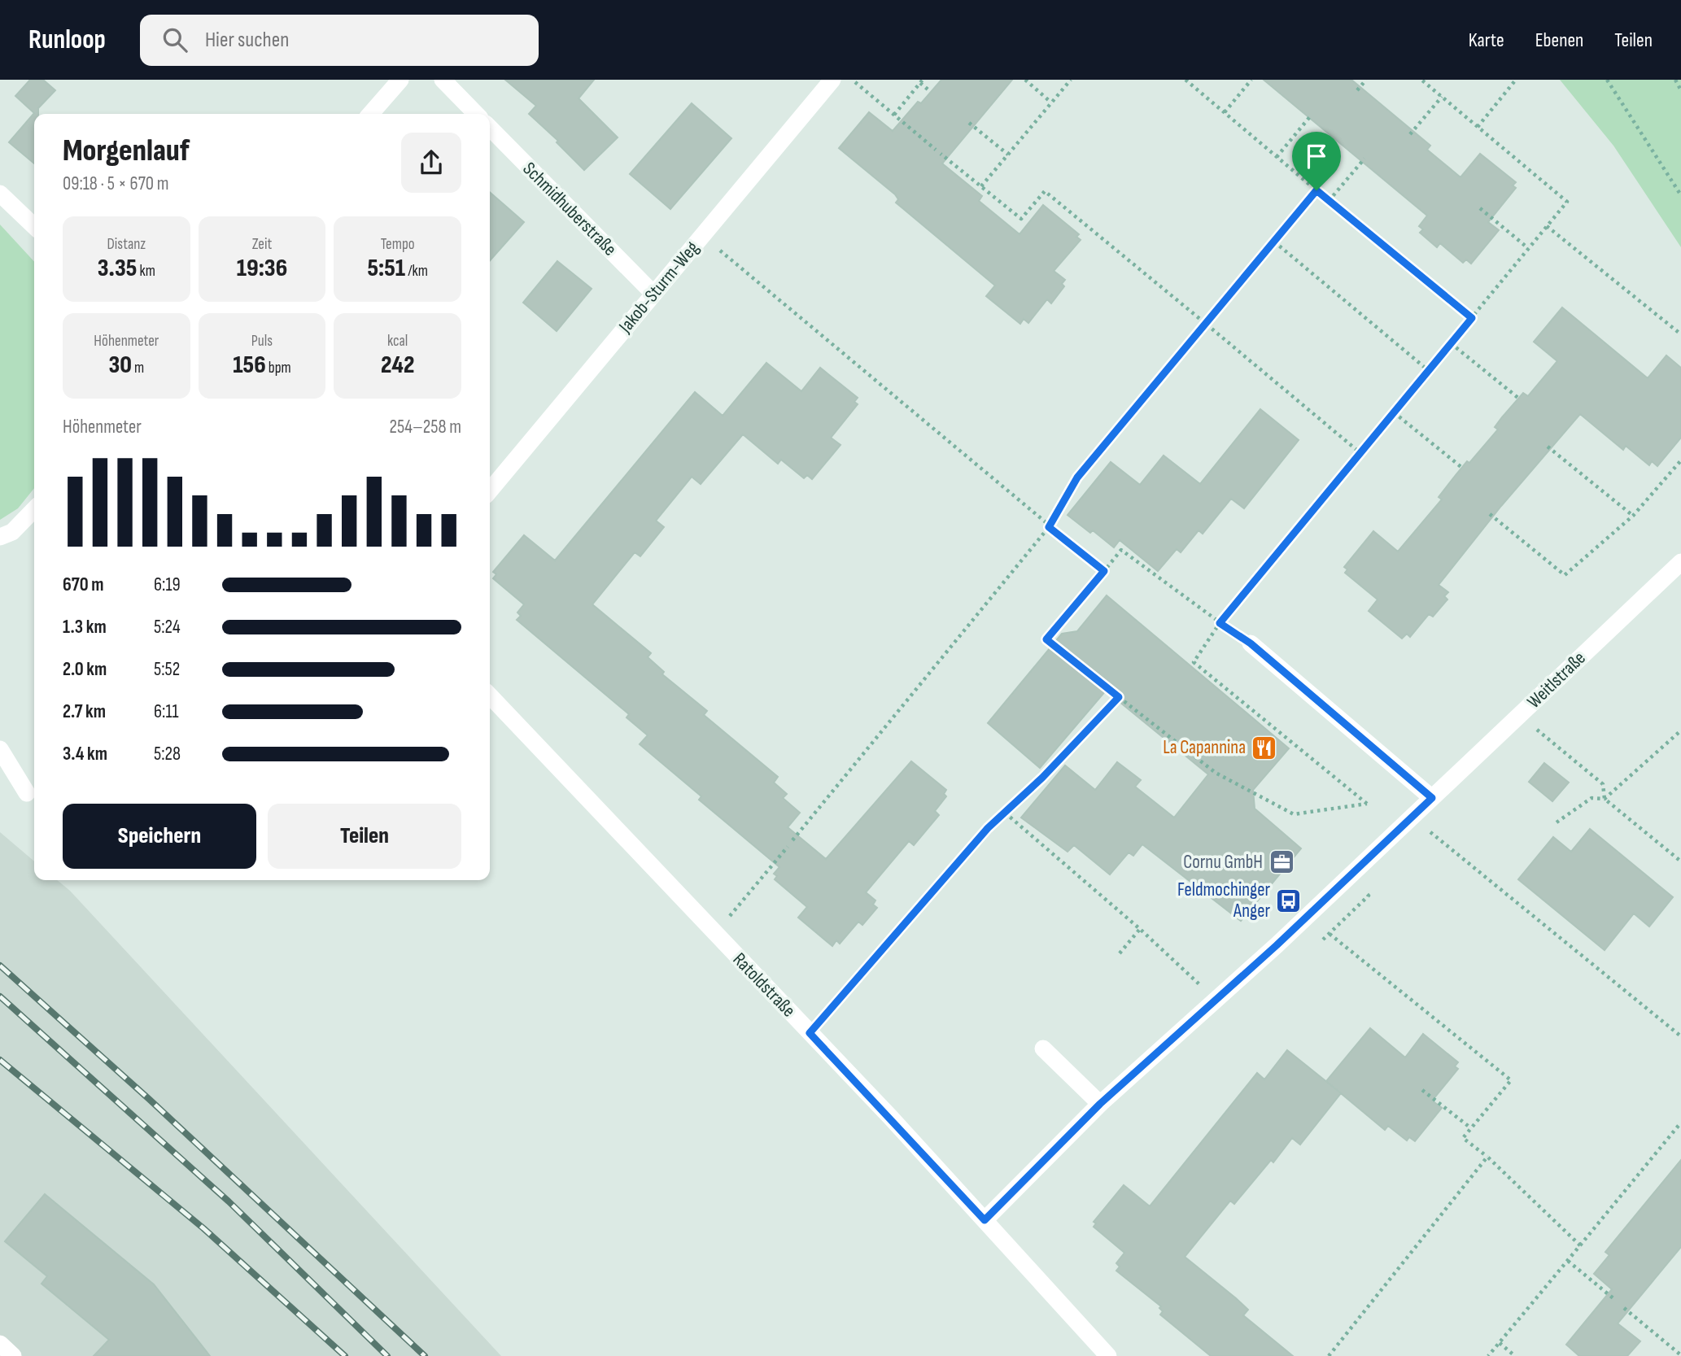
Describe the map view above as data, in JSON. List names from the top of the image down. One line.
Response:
{"streets":{"street":["Schmidhuberstraße","Jakob-Sturm-Weg","Weitlstraße","Ratoldstraße"]},"crossings":[["Schmidhuberstraße","Jakob-Sturm-Weg"],["Weitlstraße","Ratoldstraße"]],"places":{"restaurant":["La Capannina"],"office":["Cornu GmbH"],"bus stop":["Feldmochinger Anger"]},"page":{"header":"Runloop","search":"Hier suchen","nav":["Karte","Ebenen","Teilen"],"heading":["Morgenlauf","09:18 · 5 × 670 m"],"stats":[["Distanz","3.35 km"],["Zeit","19:36"],["Tempo","5:51 /km"],["Höhenmeter","30 m"],["Puls","156 bpm"],["kcal","242"]],"chart":["Höhenmeter","254–258 m"],"list":[{"name":"670 m","note":"6:19"},{"name":"1.3 km","note":"5:24"},{"name":"2.0 km","note":"5:52"},{"name":"2.7 km","note":"6:11"},{"name":"3.4 km","note":"5:28"}],"buttons":["Speichern","Teilen"]}}
